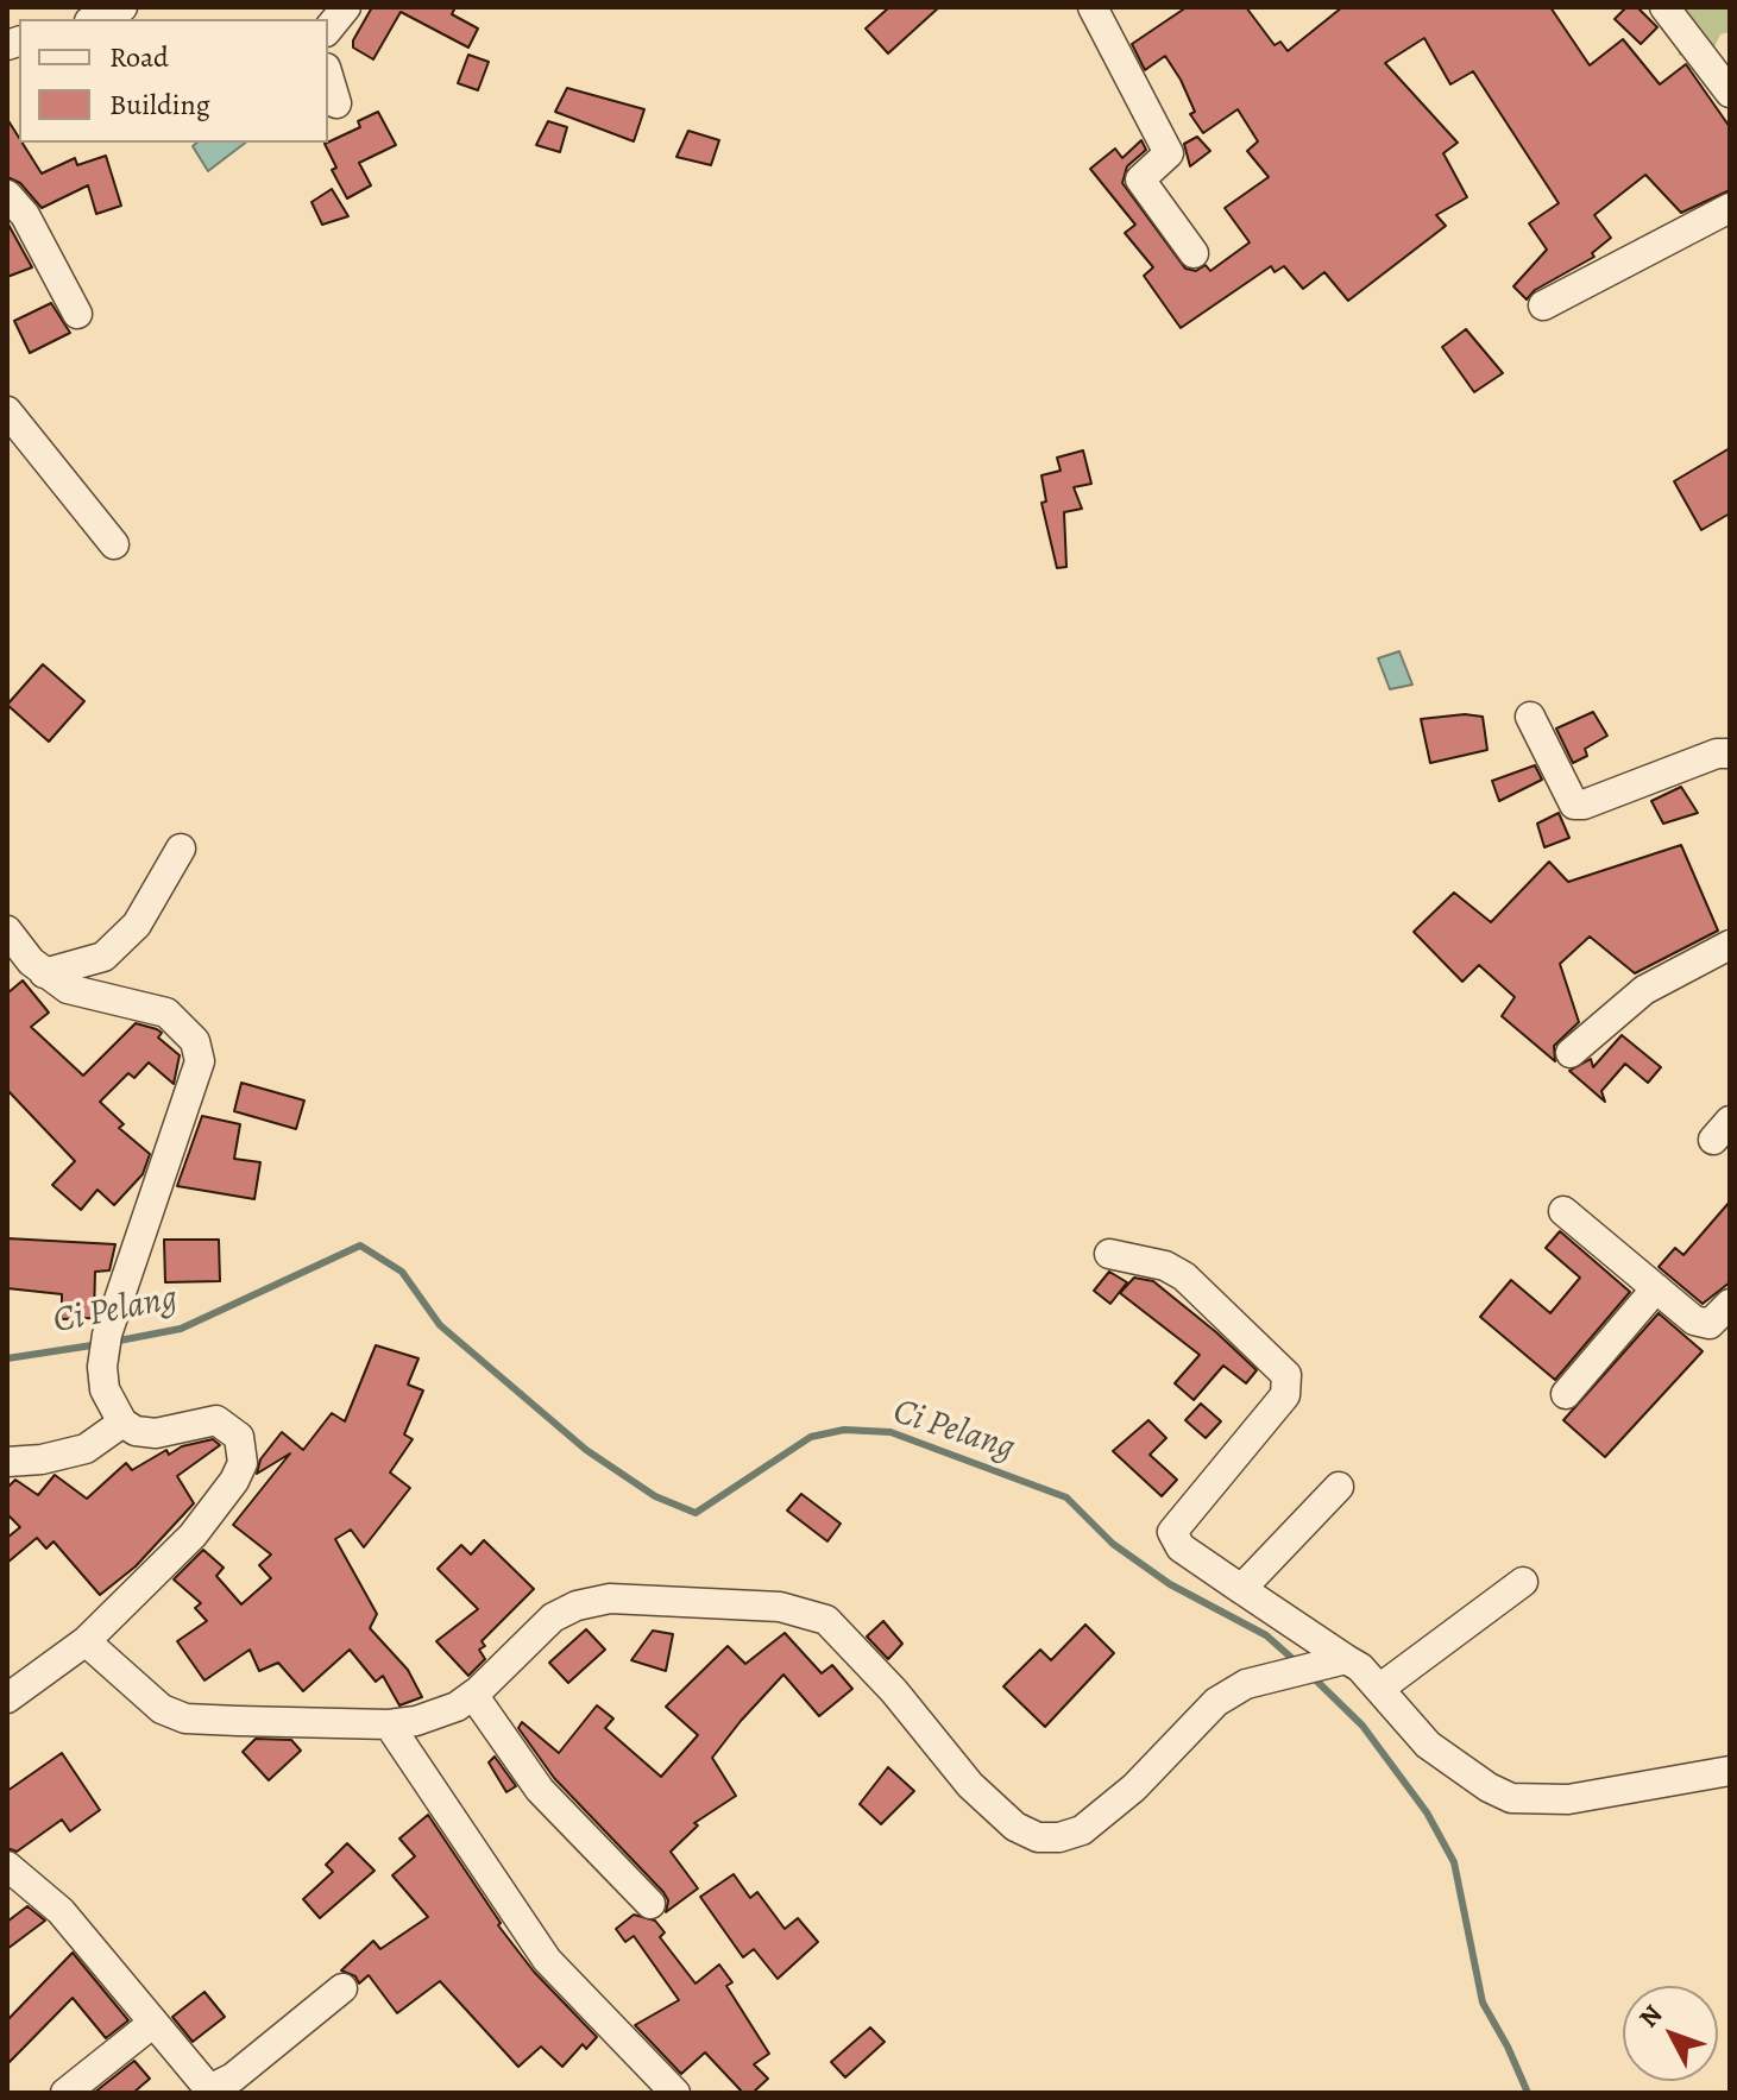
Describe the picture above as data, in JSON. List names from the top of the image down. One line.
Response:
{"water":["Ci Pelang"],"legend":["Road","Building"],"north":"top left"}
